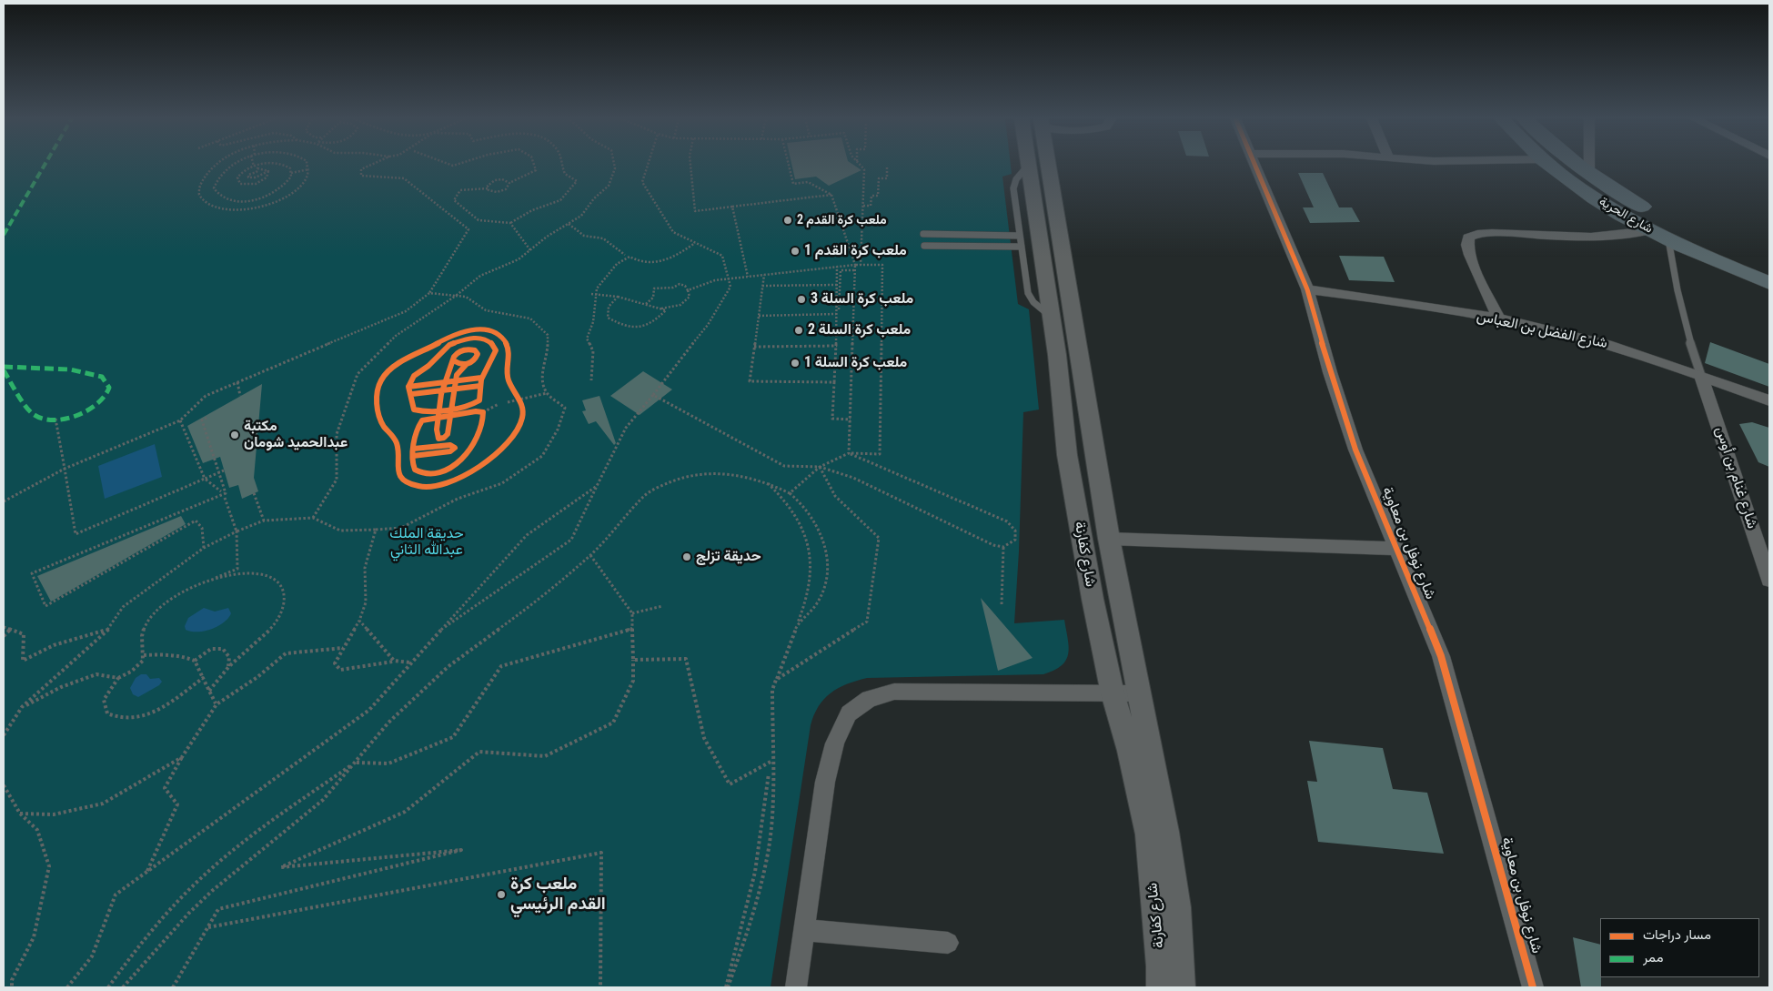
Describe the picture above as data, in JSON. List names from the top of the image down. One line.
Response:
{"streets":{"highway":["شارع الحرية"],"street":["شارع الفضل بن العباس","شارع غنام بن أوس","شارع نوفل بن معاوية","شارع كفارنة"]},"crossings":[["شارع الفضل بن العباس","شارع غنام بن أوس"],["شارع الفضل بن العباس","شارع نوفل بن معاوية"]],"parks":["حديقة الملك عبدالله الثاني"],"places":["ملعب كرة القدم 2","ملعب كرة القدم 1","ملعب كرة السلة 3","ملعب كرة السلة 2","ملعب كرة السلة 1","مكتبة عبدالحميد شومان","حديقة تزلج","ملعب كرة القدم الرئيسي"],"legend":["مسار دراجات","ممر"]}
